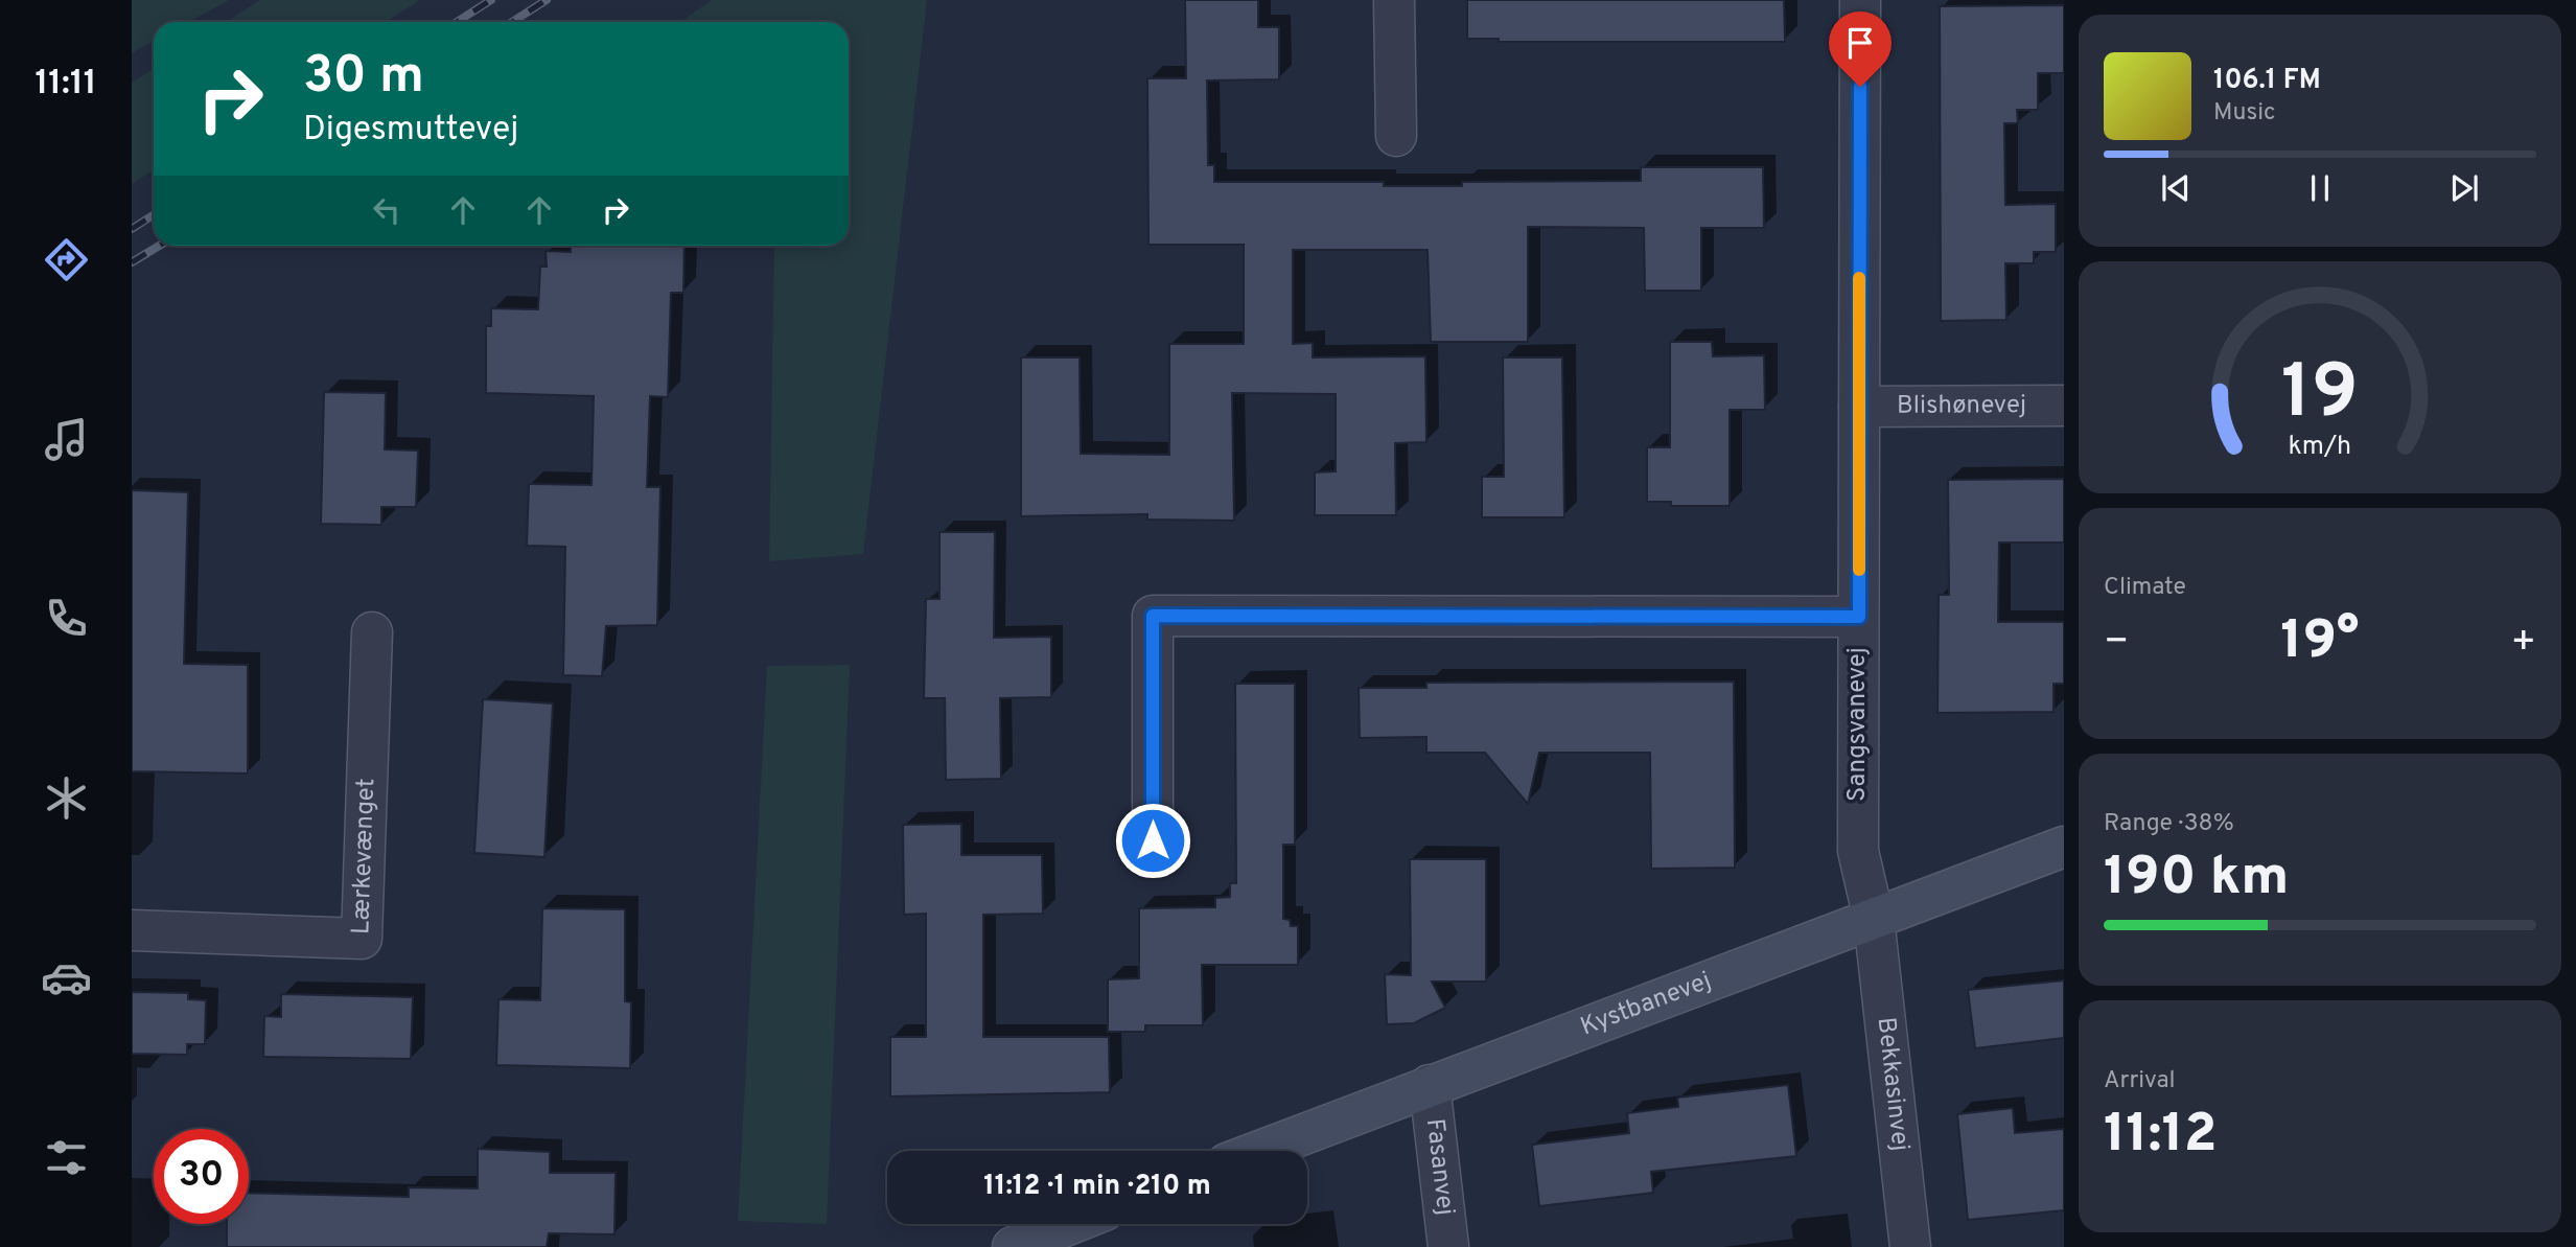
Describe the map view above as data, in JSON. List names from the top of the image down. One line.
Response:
{"streets":{"street":["Blishønevej","Sangsvanevej","Lærkevænget","Kystbanevej","Bekkasinvej","Fasanvej"]},"crossings":[["Blishønevej","Sangsvanevej"],["Sangsvanevej","Kystbanevej"],["Sangsvanevej","Bekkasinvej"],["Kystbanevej","Bekkasinvej"],["Kystbanevej","Fasanvej"]],"page":{"tabs":"11:11","turn":["30 m","Digesmuttevej"],"song":["106.1 FM","Music"],"tile":["Climate",["Range · 38%","190 km"],["Arrival","11:12"]],"heat":["−","19°","+"],"limit":"30","trip":"11:12 · 1 min · 210 m","gauge":["19","km/h"]}}
